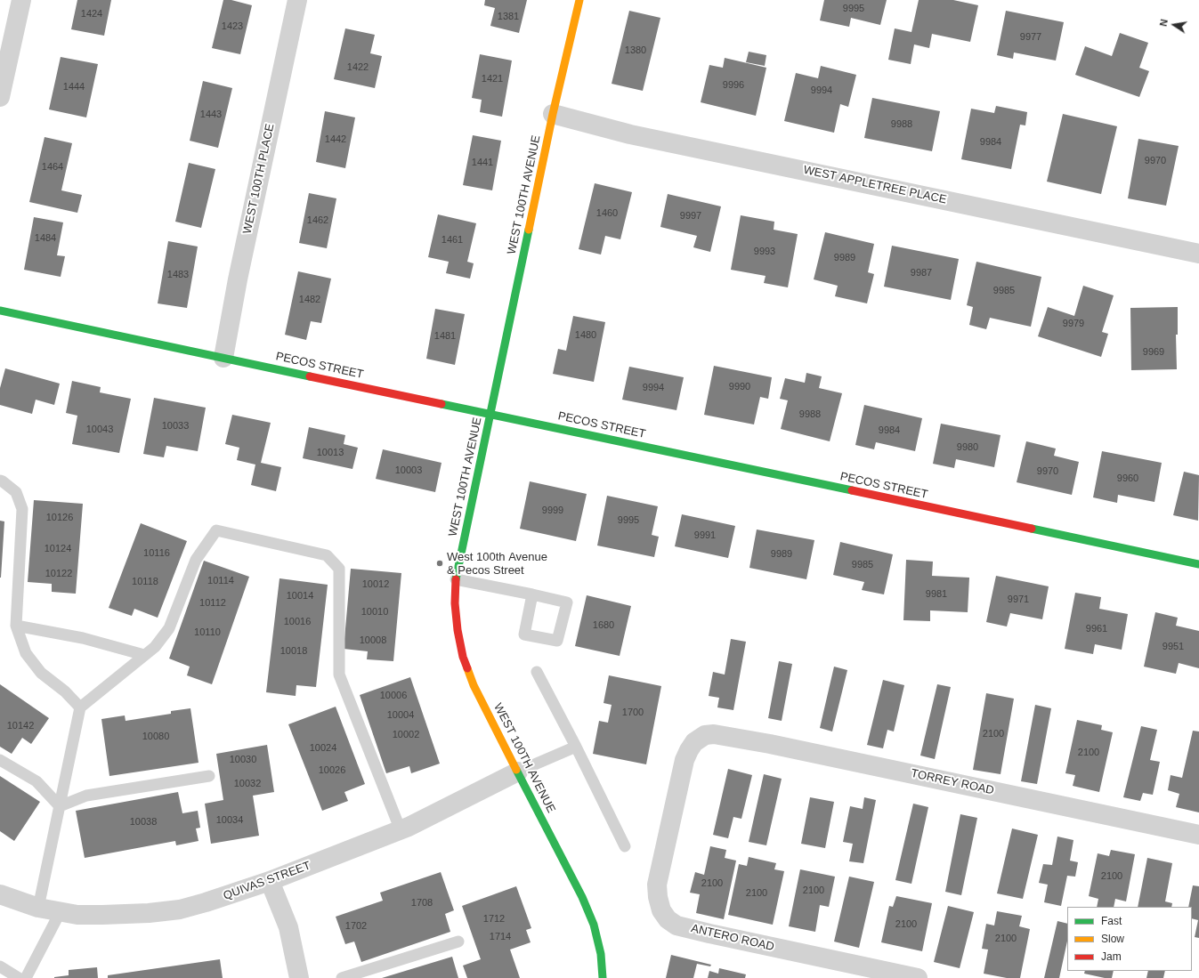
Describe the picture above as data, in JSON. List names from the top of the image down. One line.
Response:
{"streets":{"street":["WEST 100TH PLACE","WEST APPLETREE PLACE","WEST 100TH AVENUE","PECOS STREET","TORREY ROAD","QUIVAS STREET","ANTERO ROAD"]},"crossings":[["WEST 100TH PLACE","PECOS STREET"],["WEST APPLETREE PLACE","WEST 100TH AVENUE"],["WEST 100TH AVENUE","PECOS STREET"],["WEST 100TH AVENUE","QUIVAS STREET"],["TORREY ROAD","ANTERO ROAD"]],"places":["West 100th Avenue & Pecos Street"],"house_numbers":["9995","1424","1381","1423","9977","1380","1422","1421","9996","1444","9994","1443","9988","1442","9984","9970","1441","1464","1460","9997","1462","1484","1461","9993","9989","9987","1483","9985","1482","9979","1480","1481","9969","9990","9994","9988","10033","10043","9984","9980","10013","10003","9970","9960","9999","10126","9995","9991","10124","10116","9989","9985","10122","10114","10118","10012","9981","10014","9971","10112","10010","10016","1680","9961","10110","10008","9951","10018","10006","1700","10004","10142","2100","10002","10080","10024","2100","10030","10026","10032","10034","10038","2100","2100","2100","2100","1708","1712","2100","1702","1714","2100"],"legend":["Fast","Slow","Jam"],"north":"left"}
